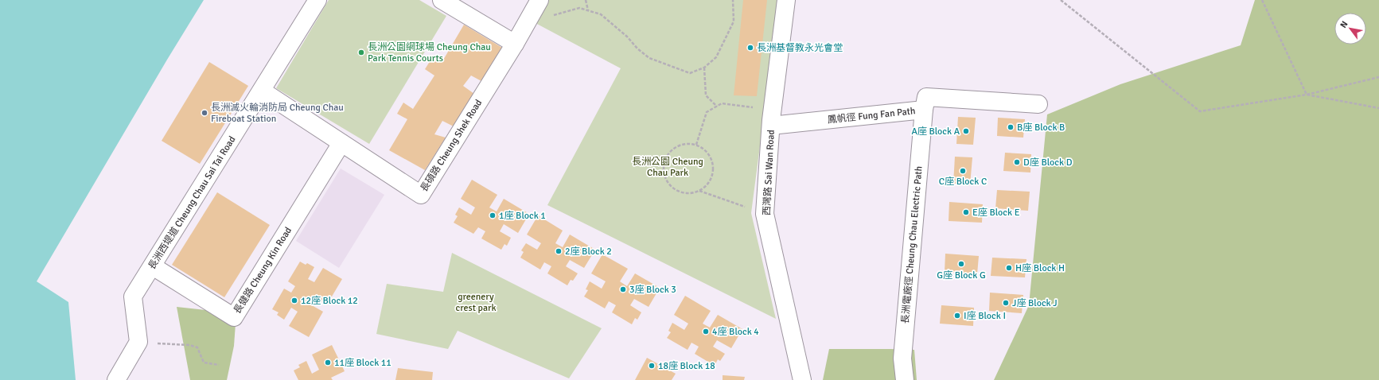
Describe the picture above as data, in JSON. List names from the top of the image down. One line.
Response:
{"streets":{"street":["鳳帆徑 Fung Fan Path","長碩路 Cheung Shek Road","西灣路 Sai Wan Road","長洲西堤道 Cheung Chau Sai Tai Road","長洲電廠徑 Cheung Chau Electric Path","長健路 Cheung Kin Road"]},"crossings":[["鳳帆徑 Fung Fan Path","西灣路 Sai Wan Road"],["鳳帆徑 Fung Fan Path","長洲電廠徑 Cheung Chau Electric Path"],["長碩路 Cheung Shek Road","長洲西堤道 Cheung Chau Sai Tai Road"],["長碩路 Cheung Shek Road","長健路 Cheung Kin Road"],["長洲西堤道 Cheung Chau Sai Tai Road","長健路 Cheung Kin Road"]],"parks":["長洲公園 Cheung Chau Park","greenery crest park"],"places":["長洲基督教永光會堂","長洲公園網球場 Cheung Chau Park Tennis Courts","長洲滅火輪消防局 Cheung Chau Fireboat Station","B座 Block B","A座 Block A","D座 Block D","C座 Block C","E座 Block E","1座 Block 1","2座 Block 2","G座 Block G","H座 Block H","3座 Block 3","12座 Block 12","J座 Block J","I座 Block I","4座 Block 4","11座 Block 11","18座 Block 18"],"north":"top left"}
